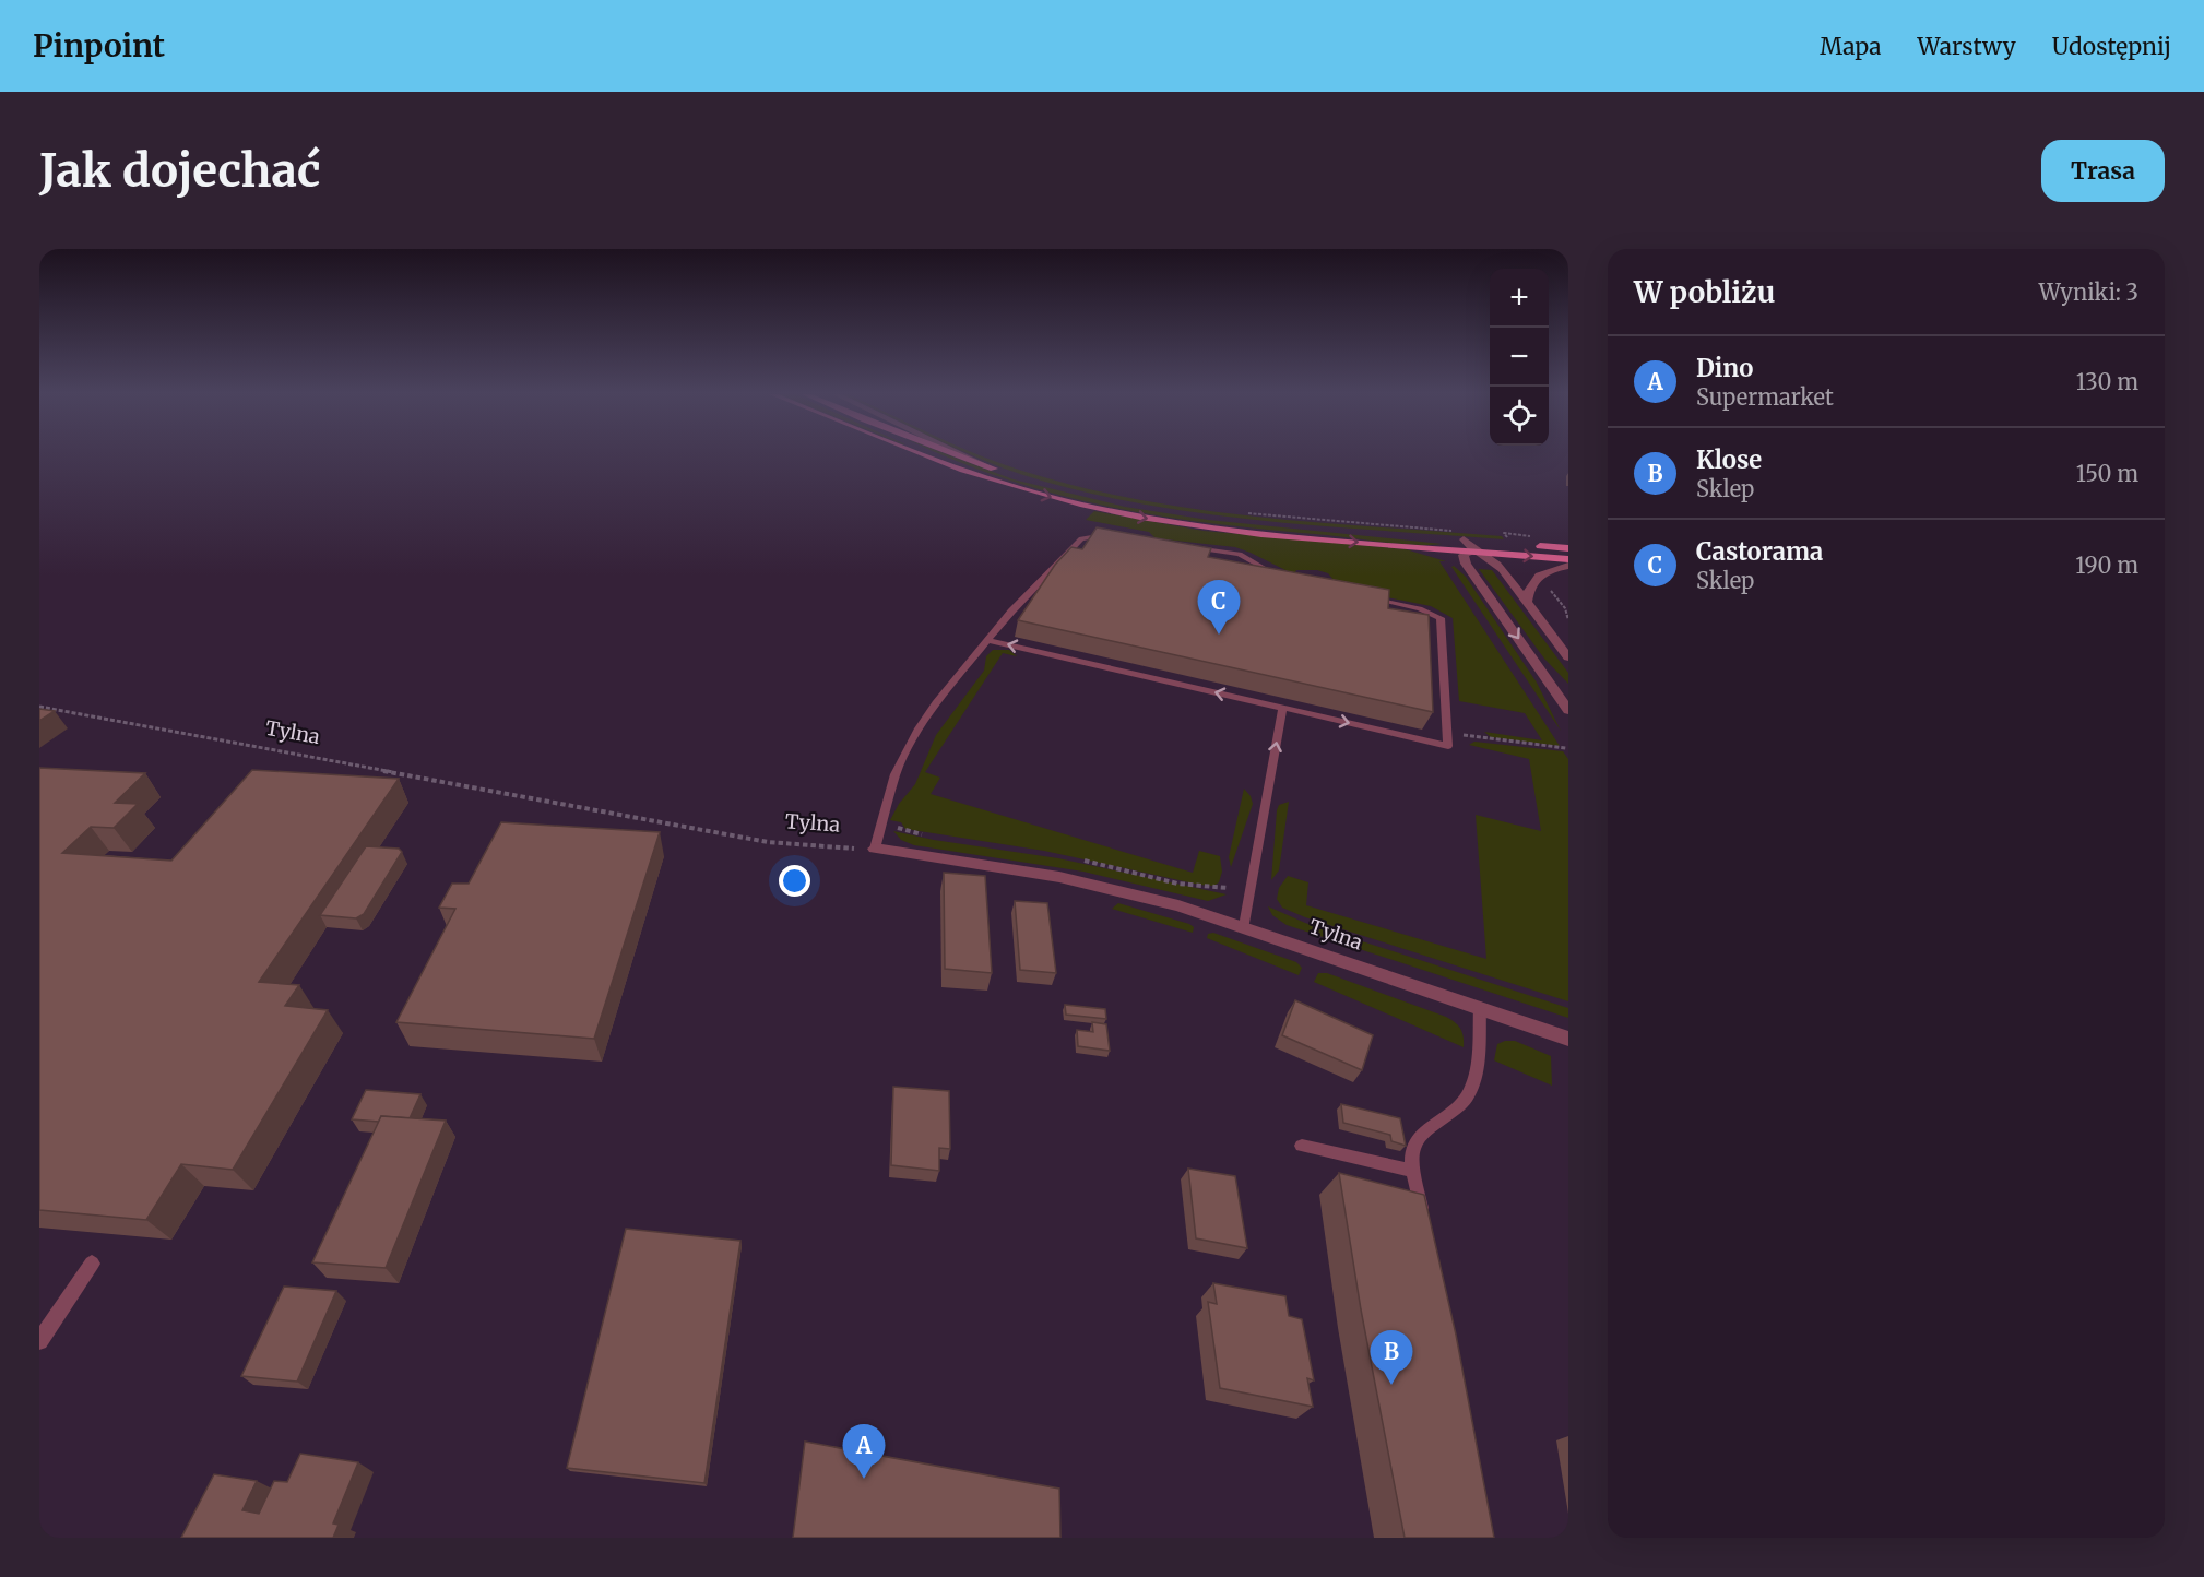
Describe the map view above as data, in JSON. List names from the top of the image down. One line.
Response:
{"streets":{"street":["Tylna"]},"page":{"header":"Pinpoint","nav":["Mapa","Warstwy","Udostępnij"],"buttons":"Trasa","title":"Jak dojechać","heading":["W pobliżu","Wyniki: 3"],"map_buttons":["+","−"],"list":[{"mark":"A","name":"Dino","note":"Supermarket","value":"130 m"},{"mark":"B","name":"Klose","note":"Sklep","value":"150 m"},{"mark":"C","name":"Castorama","note":"Sklep","value":"190 m"}],"pins":["C","B","A"]}}
